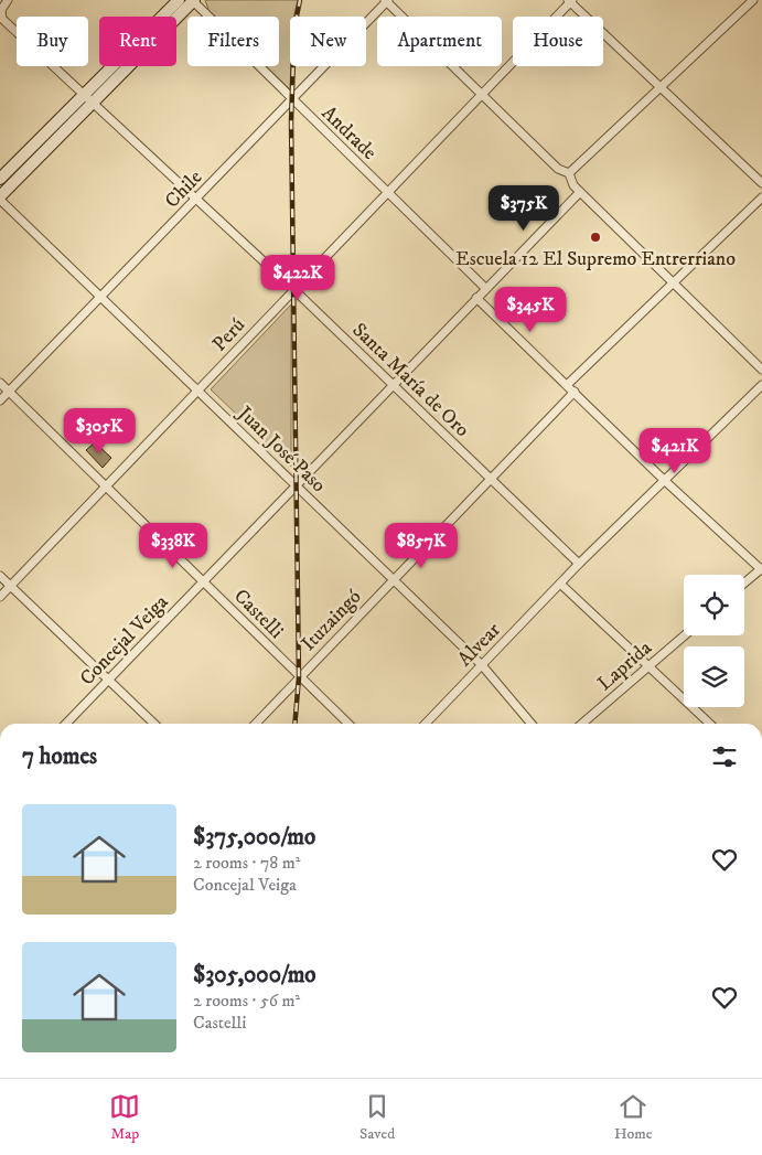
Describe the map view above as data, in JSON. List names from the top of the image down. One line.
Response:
{"streets":{"street":["Andrade","Chile","Perú","Santa María de Oro","Juan José Paso","Castelli","Ituzaingó","Concejal Veiga","Alvear","Laprida"]},"crossings":[["Andrade","Chile"],["Andrade","Perú"],["Andrade","Concejal Veiga"],["Chile","Santa María de Oro"],["Chile","Juan José Paso"],["Chile","Castelli"],["Perú","Santa María de Oro"],["Perú","Juan José Paso"],["Perú","Castelli"],["Santa María de Oro","Ituzaingó"],["Santa María de Oro","Concejal Veiga"],["Santa María de Oro","Alvear"],["Juan José Paso","Ituzaingó"],["Juan José Paso","Concejal Veiga"],["Juan José Paso","Alvear"],["Castelli","Ituzaingó"],["Castelli","Concejal Veiga"]],"places":["Escuela 12 El Supremo Entrerriano"],"page":{"chip":["Buy","Rent","Filters","New","Apartment","House"],"price":["$375K","$422K","$345K","$305K","$421K","$338K","$857K"],"heading":"7 homes","list":[{"name":"$375,000/mo","note":"2 rooms · 78 m² · Concejal Veiga"},{"name":"$305,000/mo","note":"2 rooms · 56 m² · Castelli"}],"tabs":["Map","Saved","Home"]}}
